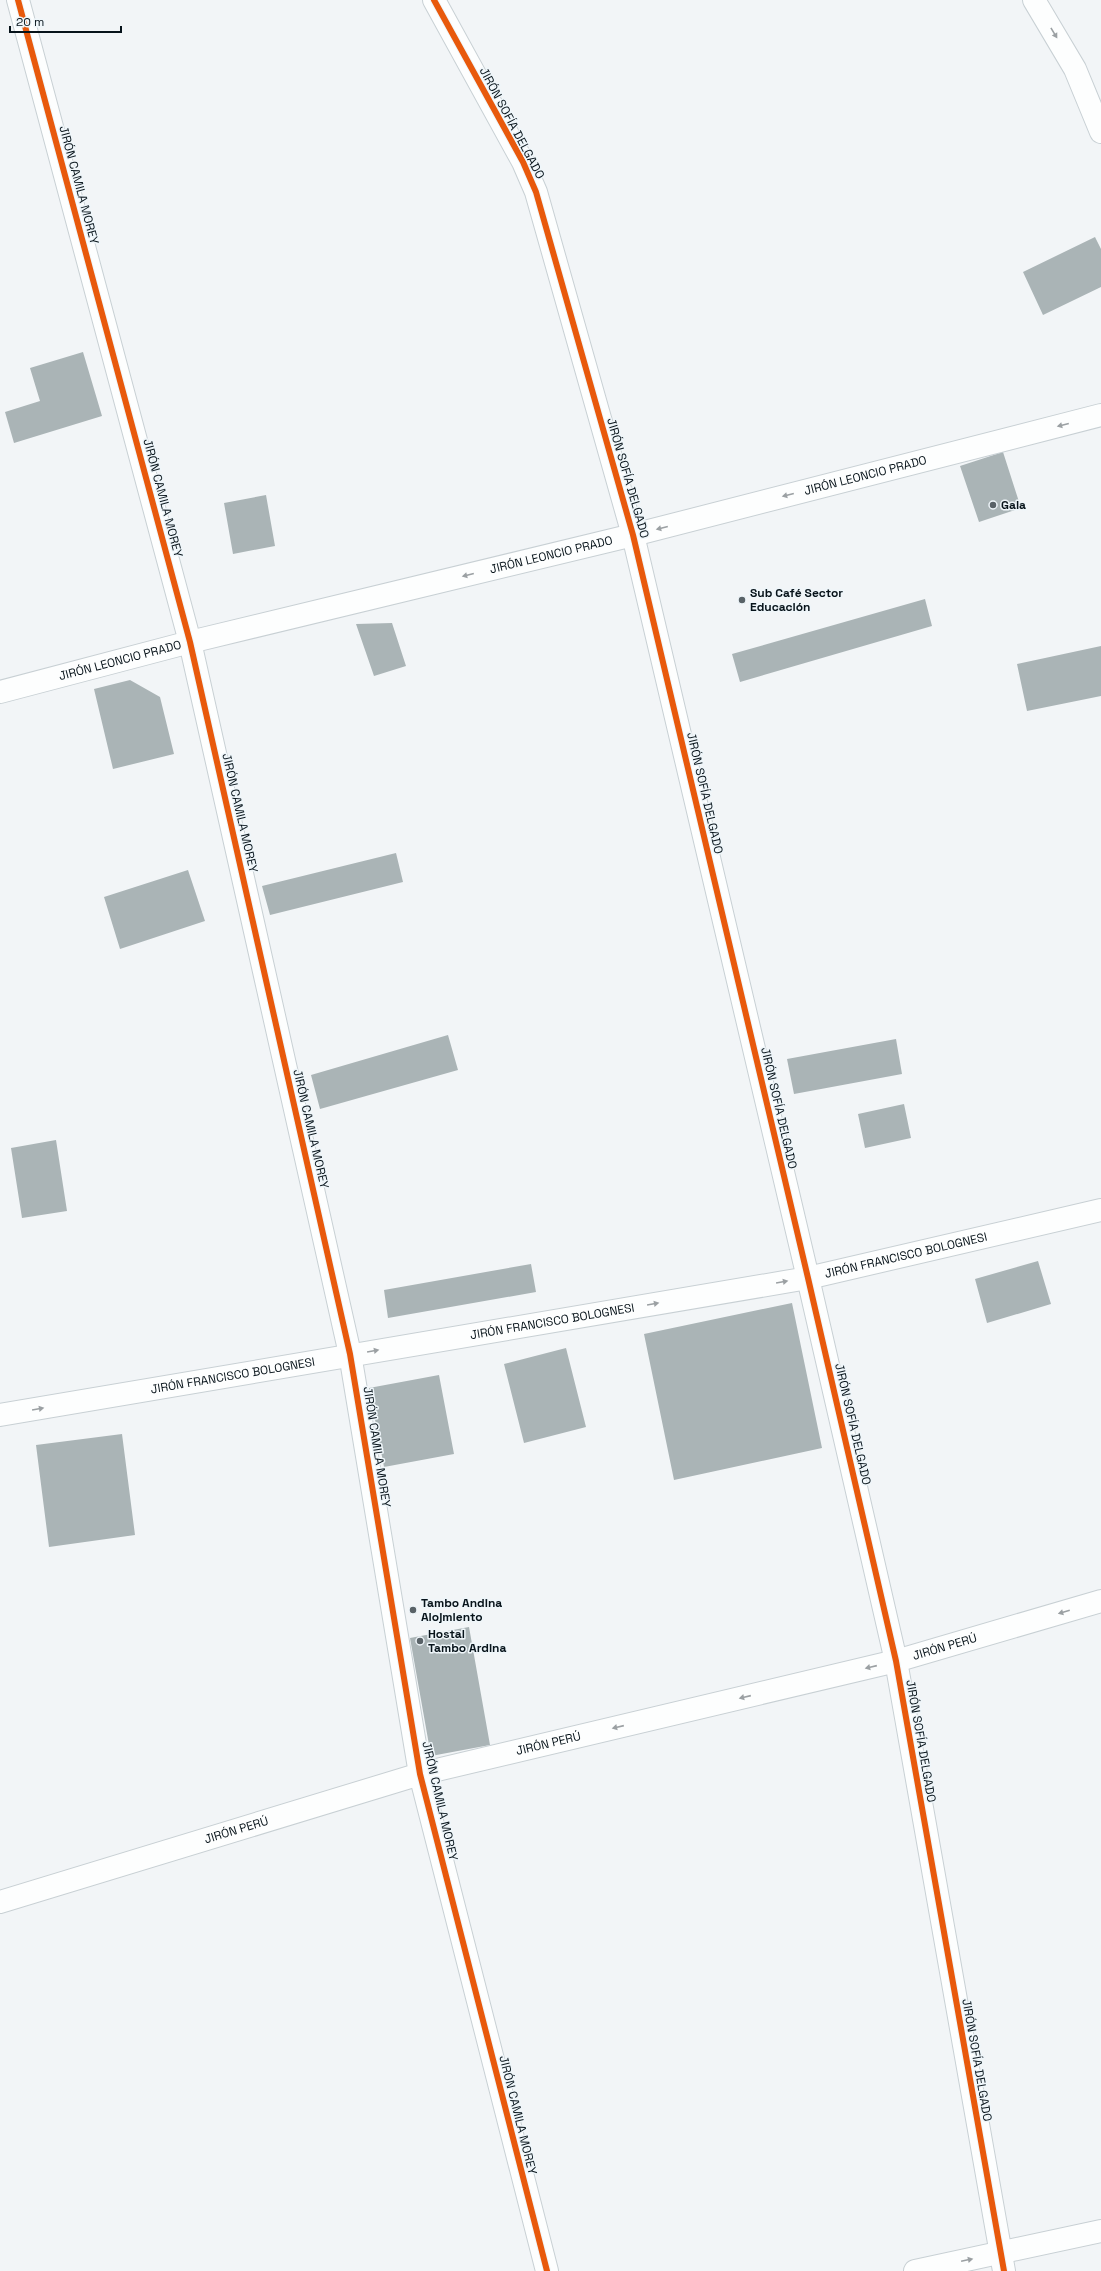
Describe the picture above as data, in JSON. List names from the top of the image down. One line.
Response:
{"streets":{"street":["JIRÓN SOFÍA DELGADO","JIRÓN CAMILA MOREY","JIRÓN LEONCIO PRADO","JIRÓN FRANCISCO BOLOGNESI","JIRÓN PERÚ"]},"crossings":[["JIRÓN SOFÍA DELGADO","JIRÓN LEONCIO PRADO"],["JIRÓN SOFÍA DELGADO","JIRÓN FRANCISCO BOLOGNESI"],["JIRÓN SOFÍA DELGADO","JIRÓN PERÚ"],["JIRÓN CAMILA MOREY","JIRÓN LEONCIO PRADO"],["JIRÓN CAMILA MOREY","JIRÓN FRANCISCO BOLOGNESI"],["JIRÓN CAMILA MOREY","JIRÓN PERÚ"]],"one_way":["JIRÓN LEONCIO PRADO","JIRÓN FRANCISCO BOLOGNESI","JIRÓN PERÚ"],"places":["Gala","Sub Café Sector Educación","Tambo Andina Alojmiento","Hostal Tambo Ardina"],"scale_bar":"20 m"}
